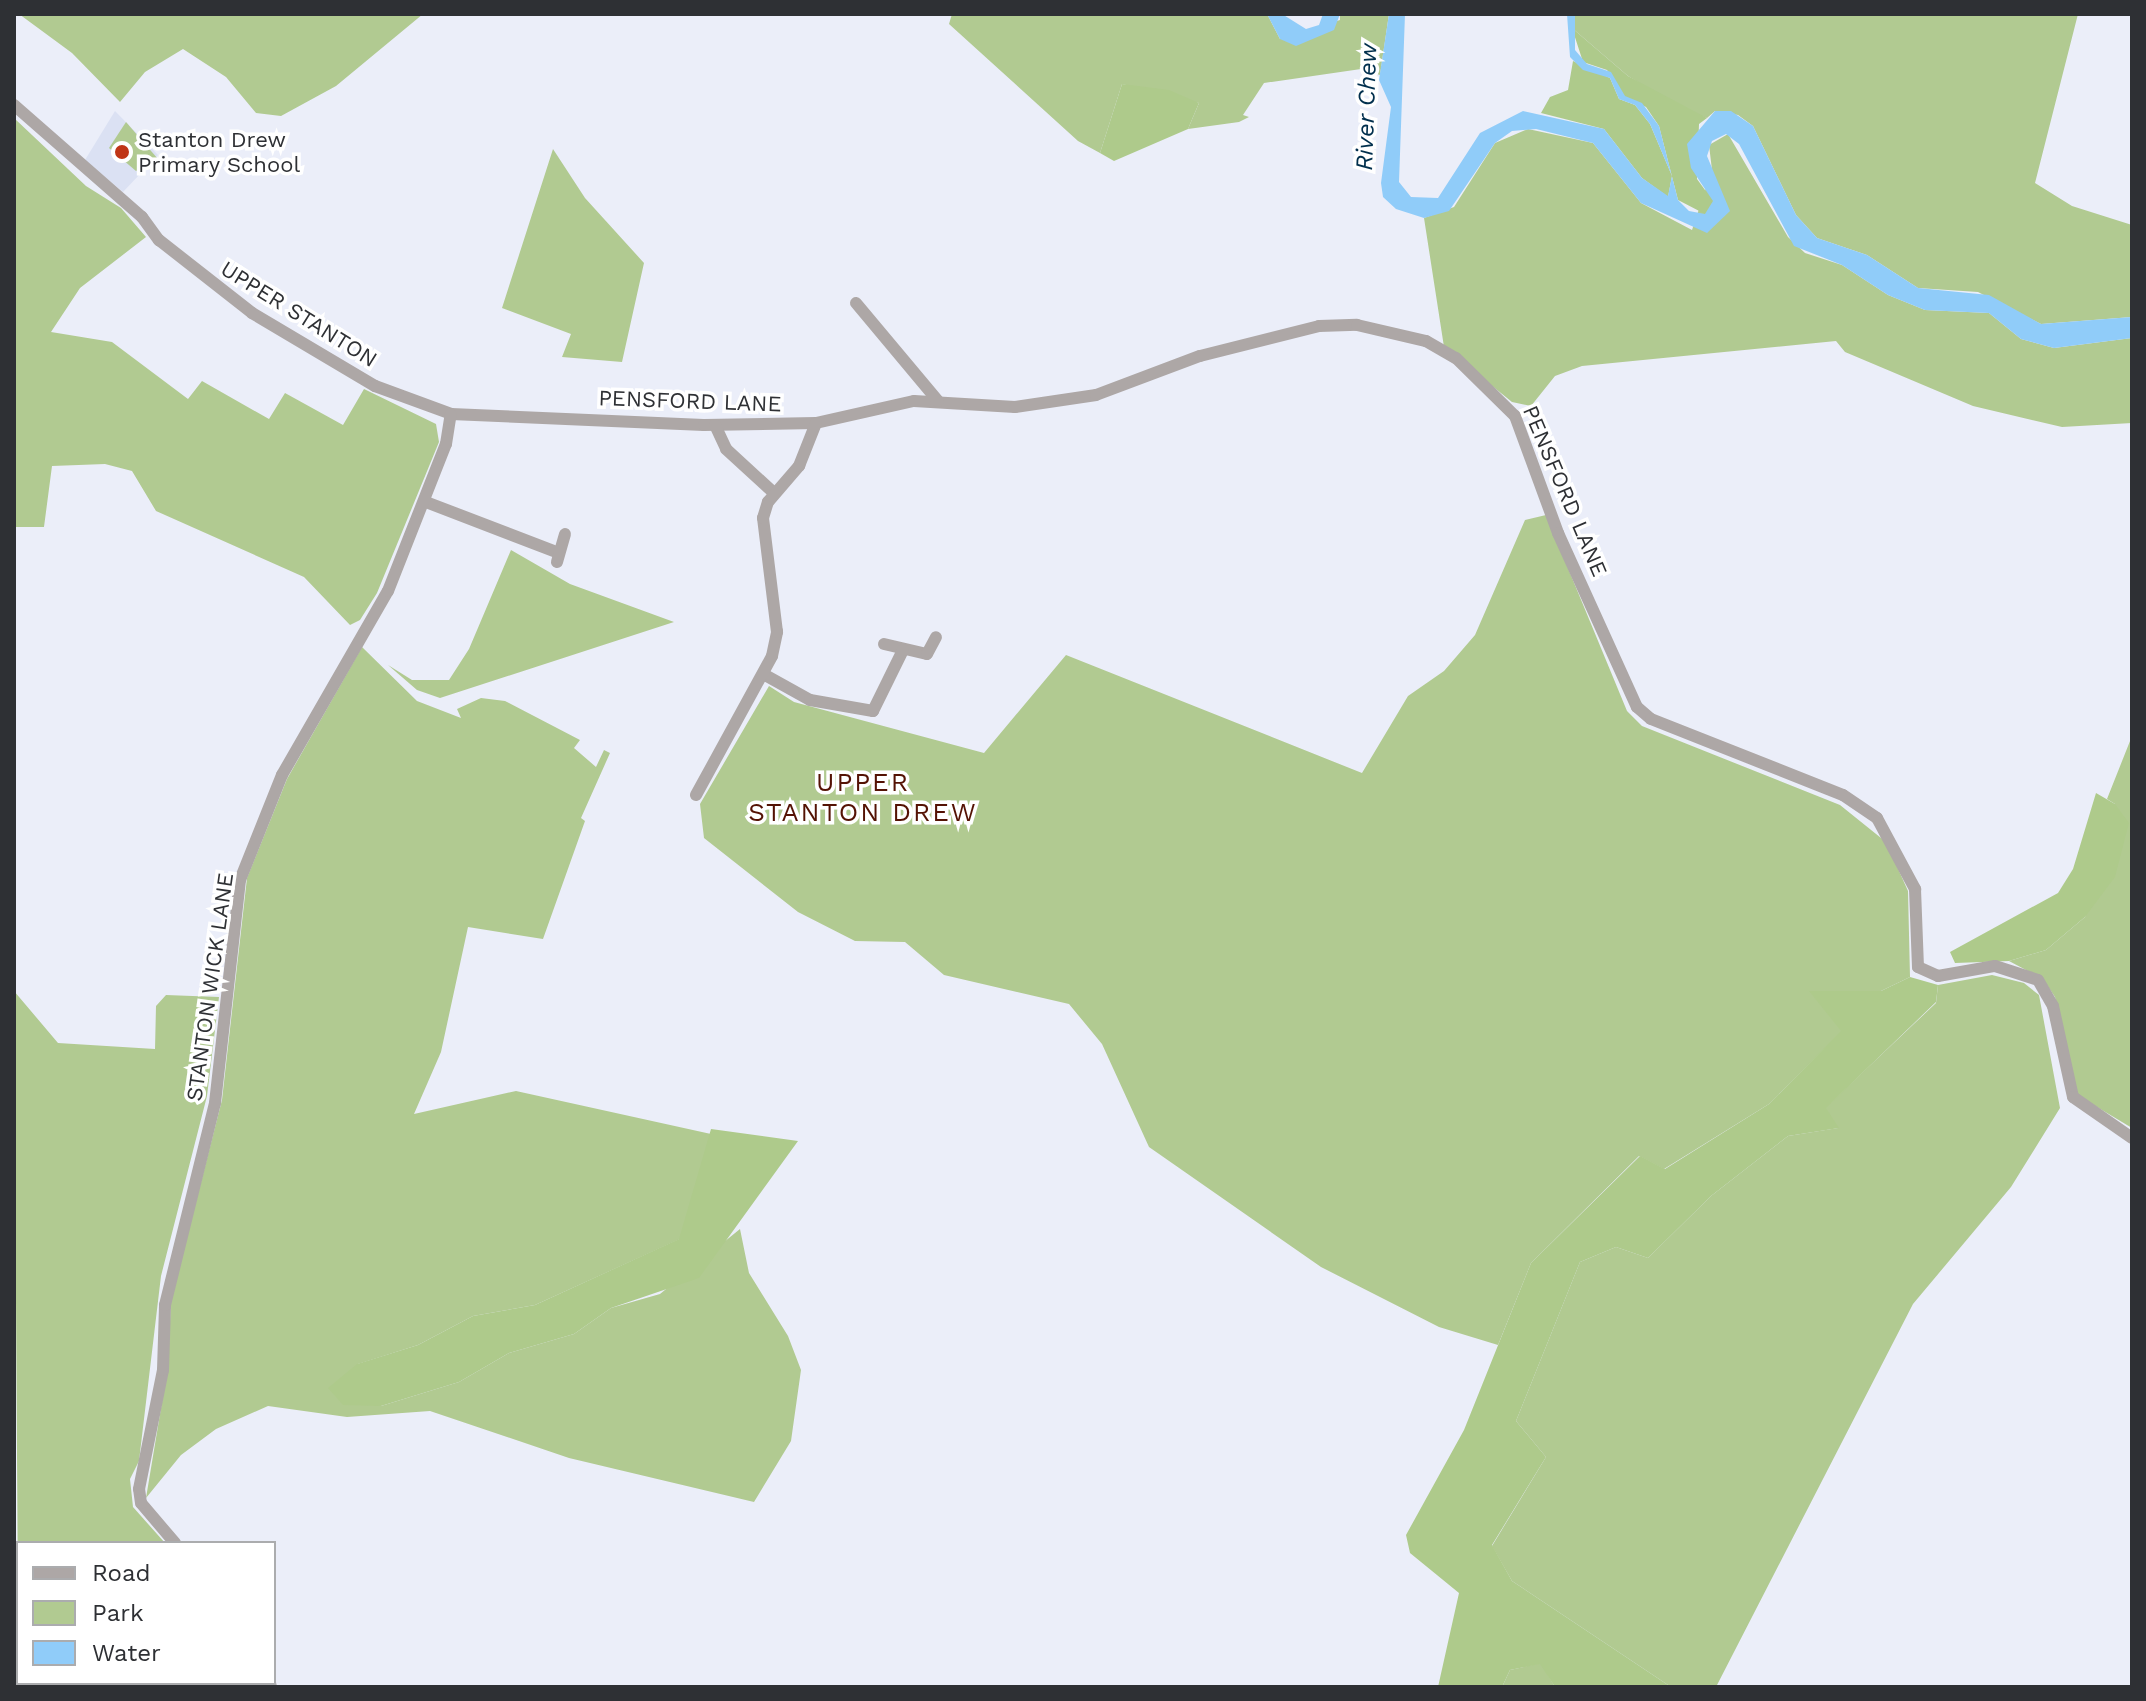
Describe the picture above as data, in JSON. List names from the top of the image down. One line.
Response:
{"streets":{"street":["UPPER STANTON","PENSFORD LANE","STANTON WICK LANE"]},"crossings":[["UPPER STANTON","PENSFORD LANE"],["UPPER STANTON","STANTON WICK LANE"]],"districts":["UPPER STANTON DREW"],"water":["River Chew"],"places":["Stanton Drew Primary School"],"legend":["Road","Park","Water"]}
